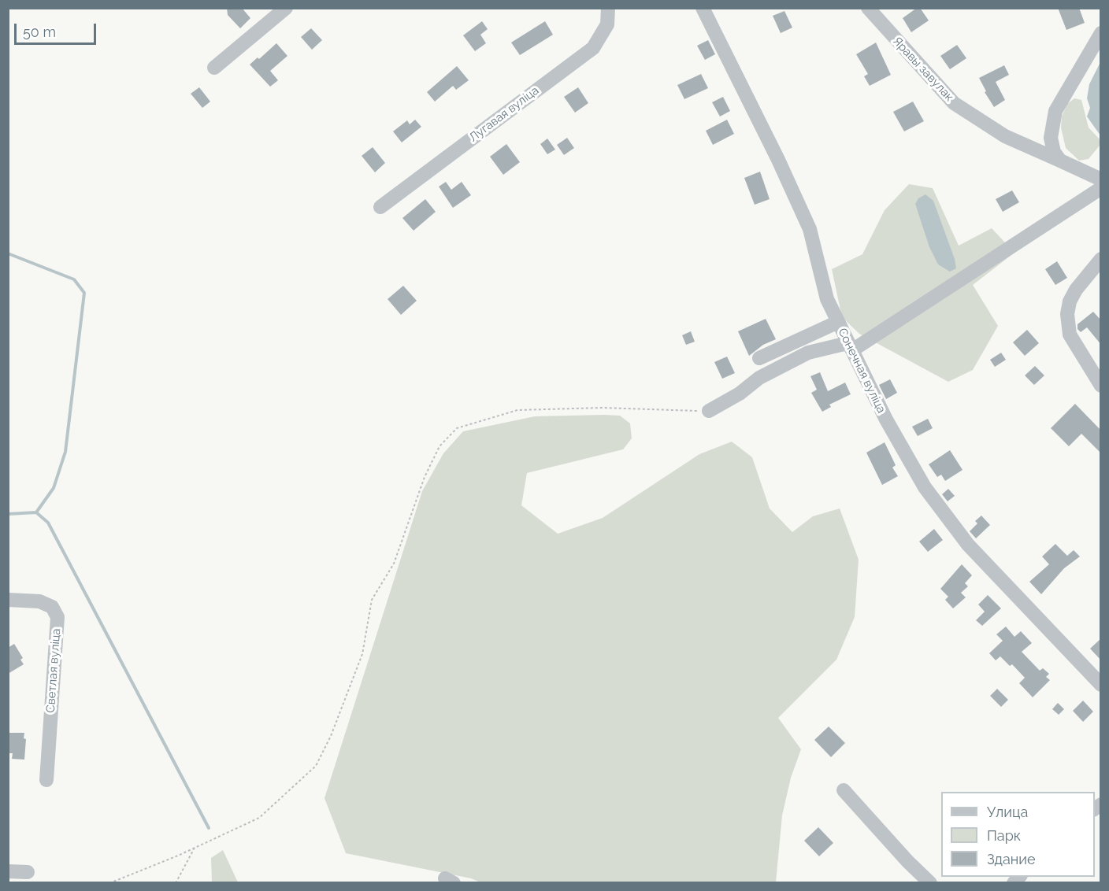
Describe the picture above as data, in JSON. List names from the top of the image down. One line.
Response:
{"streets":{"street":["Яравы завулак","Лугавая вуліца","Сонечная вуліца","Светлая вуліца"]},"legend":["Улица","Парк","Здание"],"scale_bar":"50 m"}
